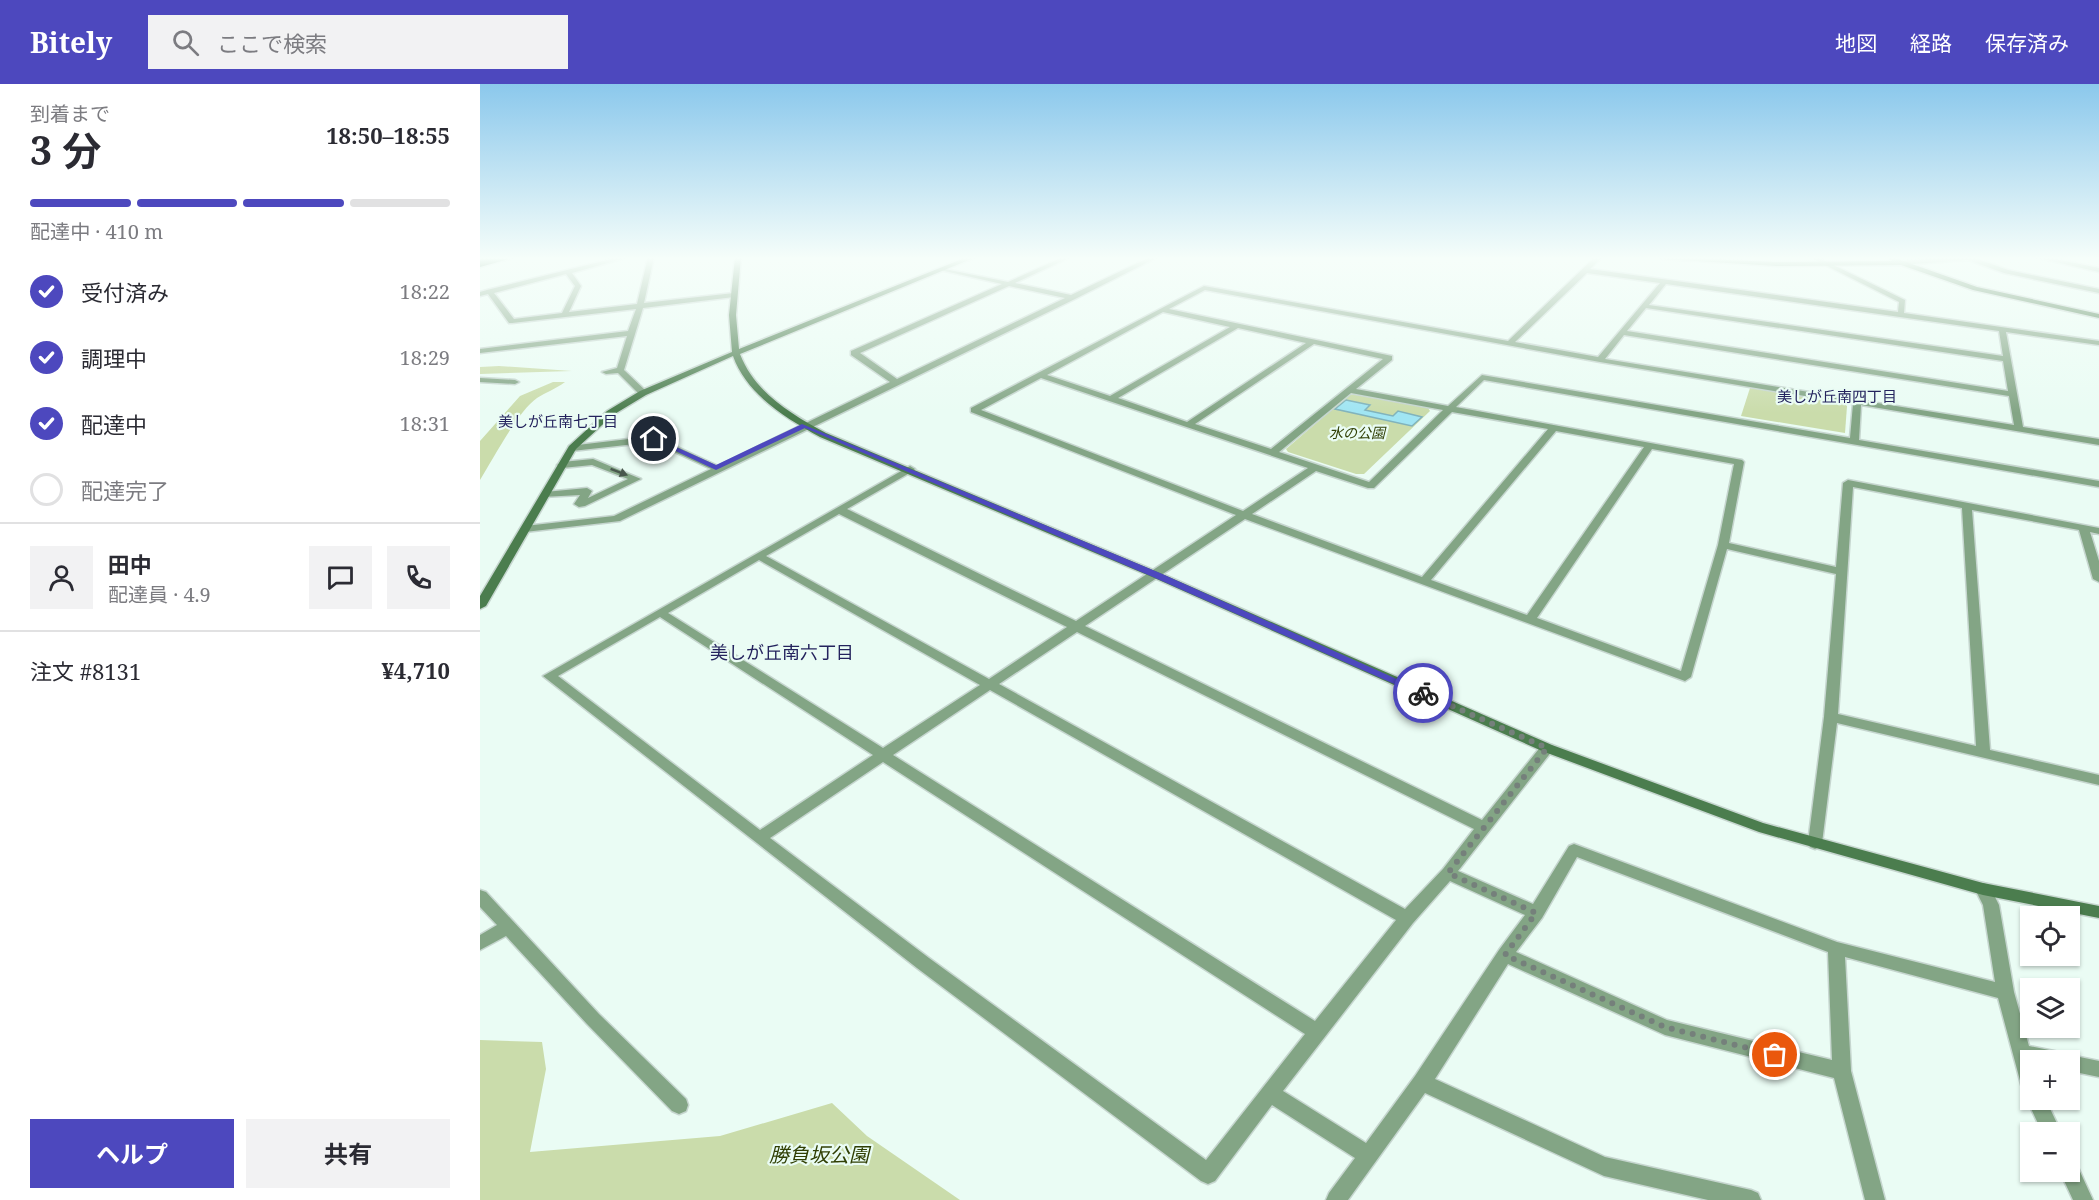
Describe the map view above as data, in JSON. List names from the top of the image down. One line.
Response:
{"districts":["美しが丘南四丁目","美しが丘南七丁目","美しが丘南六丁目"],"parks":["水の公園","勝負坂公園"],"page":{"header":"Bitely","search":"ここで検索","nav":["地図","経路","保存済み"],"heading":["3 分","到着まで","18:50–18:55"],"panel":["田中","配達員 · 4.9","注文 #8131","¥4,710"],"bar":"配達中 · 410 m","list":[["受付済み","18:22"],["調理中","18:29"],["配達中","18:31"],"配達完了"],"map_buttons":["+","−"],"buttons":["ヘルプ","共有"]}}
